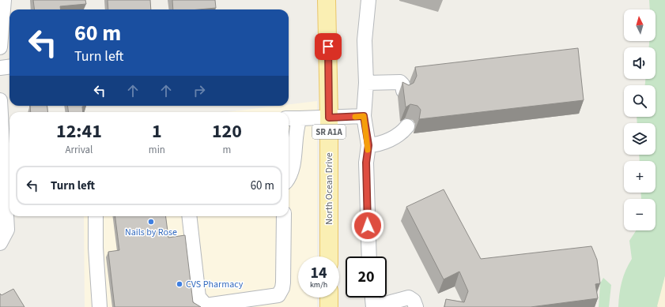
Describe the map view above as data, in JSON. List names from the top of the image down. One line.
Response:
{"streets":{"main road":["SR A1A","North Ocean Drive"]},"places":["Nails by Rose","CVS Pharmacy"],"north":"top","page":{"map_buttons":["+","−"],"turn":["60 m","Turn left"],"eta":["12:41","Arrival","1","min","120","m"],"list":[{"name":"Turn left","value":"60 m"}],"speed":"14 km/h","limit":"20"}}
